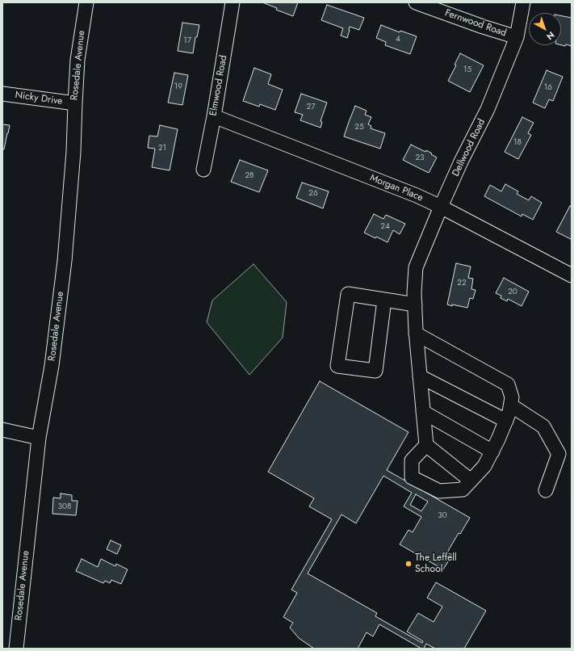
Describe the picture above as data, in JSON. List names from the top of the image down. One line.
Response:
{"streets":{"street":["Fernwood Road","Rosedale Avenue","Elmwood Road","Nicky Drive","Dellwood Road","Morgan Place"]},"crossings":[["Fernwood Road","Dellwood Road"],["Rosedale Avenue","Nicky Drive"],["Elmwood Road","Morgan Place"],["Dellwood Road","Morgan Place"]],"places":["The Leffell School"],"house_numbers":["4","17","15","19","16","27","25","18","21","23","28","26","24","22","20","308","30"],"north":"bottom right"}
